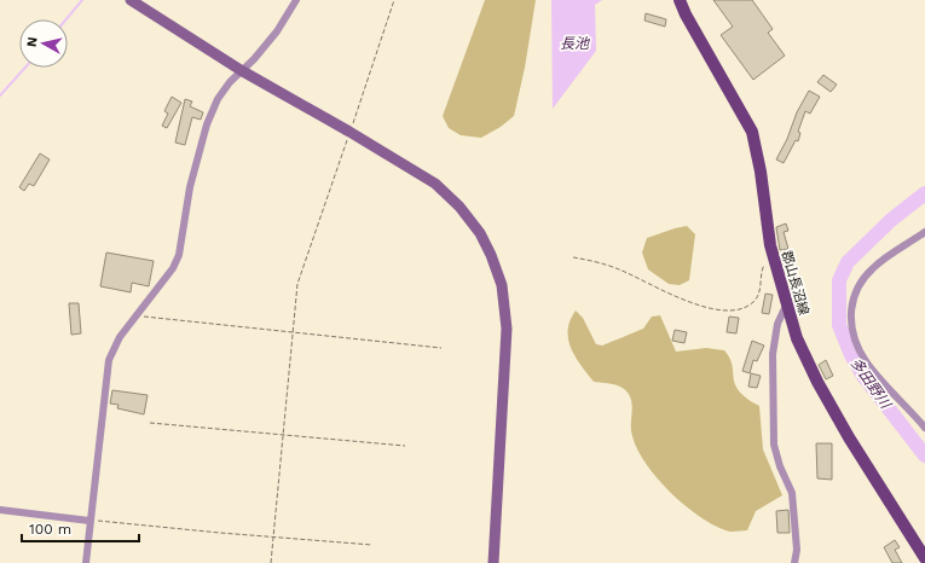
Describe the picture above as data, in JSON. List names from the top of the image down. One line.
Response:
{"streets":{"main road":["郡山長沼線"]},"water":["長池","多田野川"],"scale_bar":"100 m","north":"left"}
